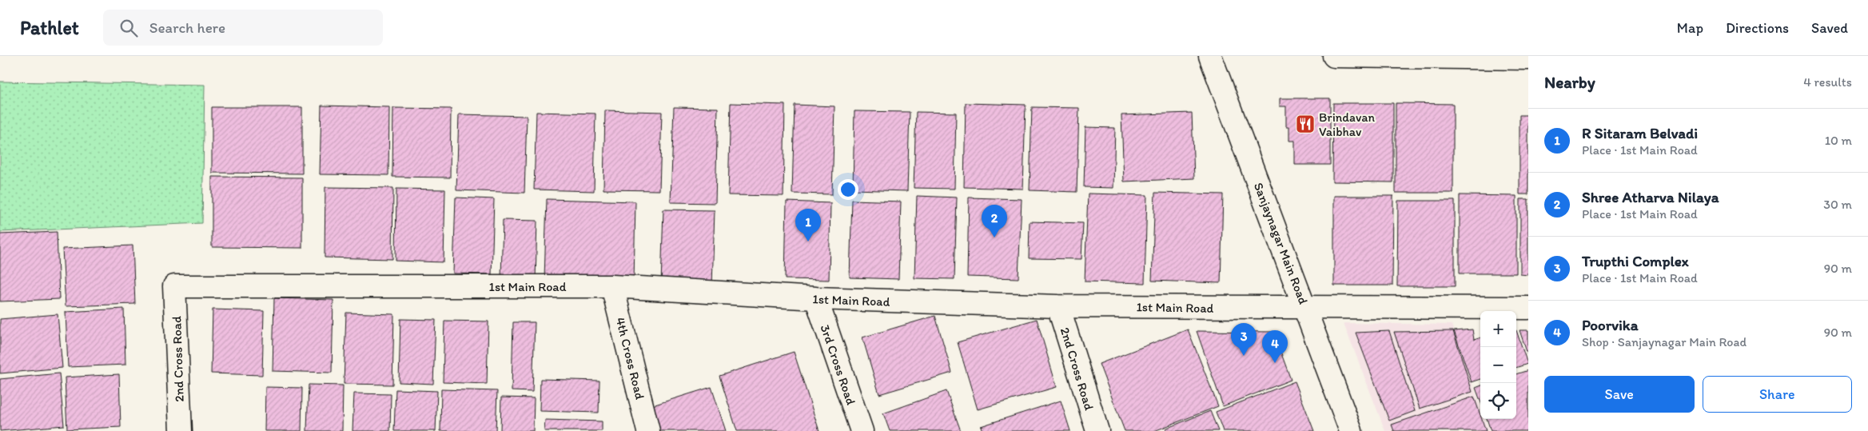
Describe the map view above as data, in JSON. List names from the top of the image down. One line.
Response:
{"streets":{"street":["Sanjaynagar Main Road","1st Main Road","4th Cross Road","2nd Cross Road","3rd Cross Road"]},"crossings":[["Sanjaynagar Main Road","1st Main Road"],["1st Main Road","4th Cross Road"],["1st Main Road","2nd Cross Road"],["1st Main Road","3rd Cross Road"]],"places":{"restaurant":["Brindavan Vaibhav"]},"page":{"header":"Pathlet","search":"Search here","nav":["Map","Directions","Saved"],"heading":["Nearby","4 results"],"list":[{"mark":"1","name":"R Sitaram Belvadi","note":"Place · 1st Main Road","value":"10 m"},{"mark":"2","name":"Shree Atharva Nilaya","note":"Place · 1st Main Road","value":"30 m"},{"mark":"3","name":"Trupthi Complex","note":"Place · 1st Main Road","value":"90 m"},{"mark":"4","name":"Poorvika","note":"Shop · Sanjaynagar Main Road","value":"90 m"}],"pins":["2","1","3","4"],"map_buttons":["+","−"],"buttons":["Save","Share"]}}
